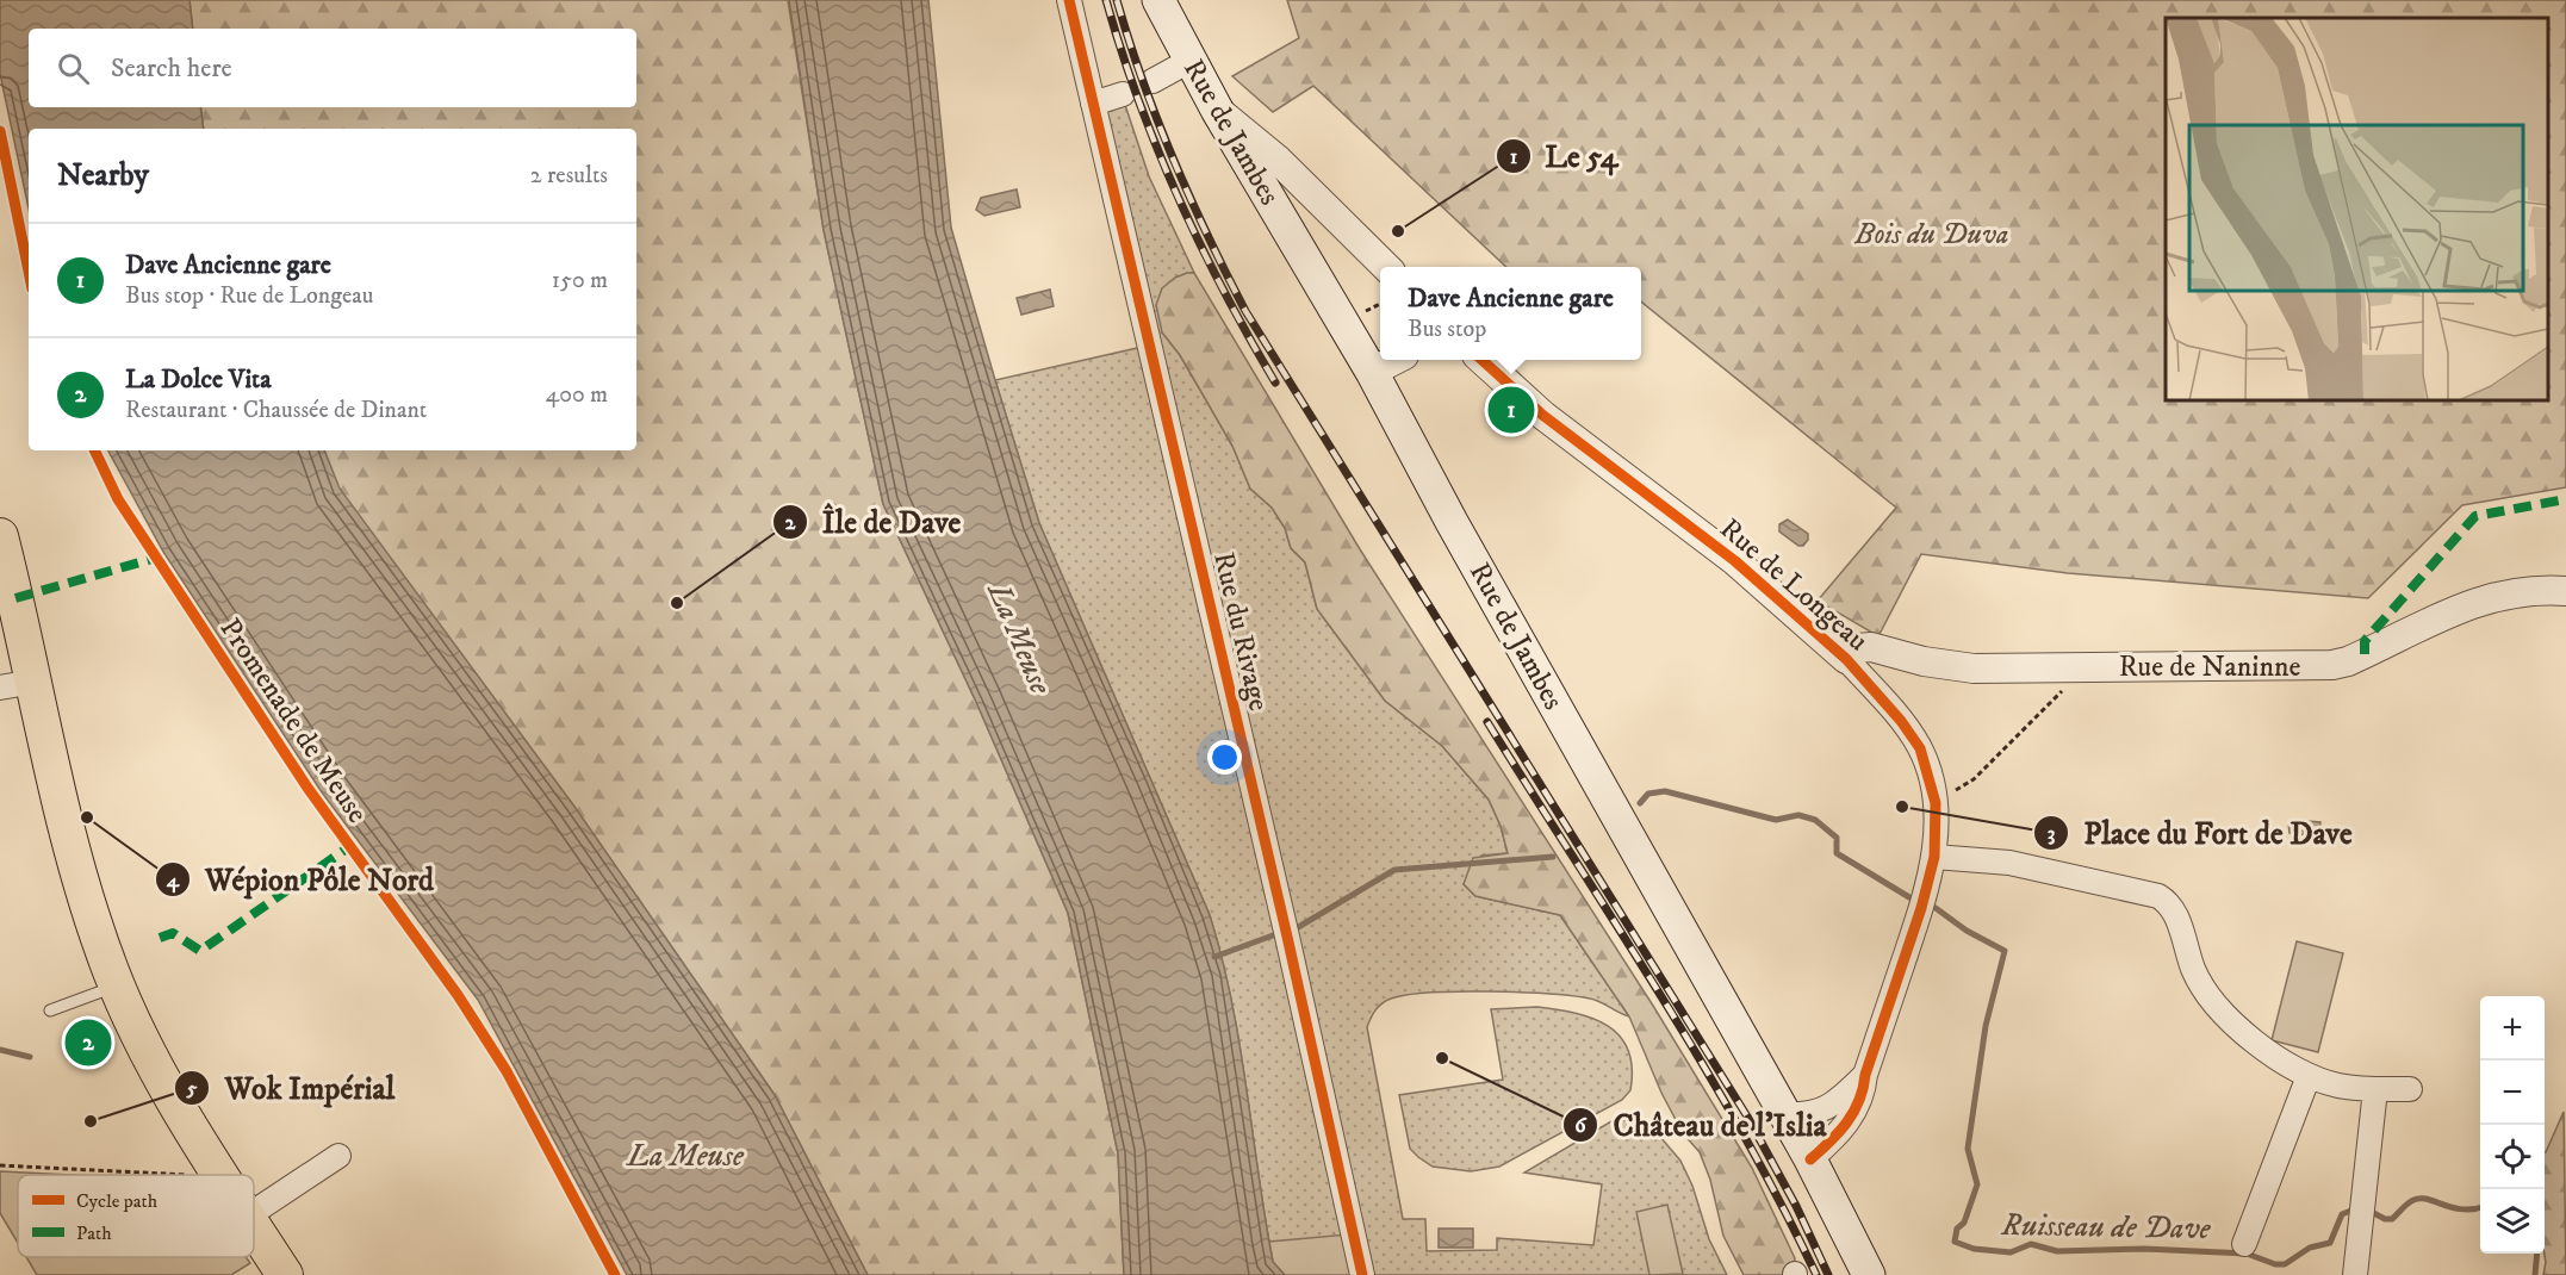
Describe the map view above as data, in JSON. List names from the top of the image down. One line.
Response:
{"streets":{"main road":["Rue de Jambes"],"street":["Rue de Longeau","Rue du Rivage","Rue de Naninne"],"cycle path":["Promenade de Meuse"]},"crossings":[["Rue de Jambes","Rue de Longeau"],["Rue de Longeau","Rue de Naninne"]],"water":["La Meuse","Ruisseau de Dave"],"parks":["Bois du Duva"],"places":["Le 54","Île de Dave","Place du Fort de Dave","Wépion Pôle Nord","Château de l'Islia","Wok Impérial"],"legend":["Cycle path","Path"],"page":{"search":"Search here","heading":["Nearby","2 results"],"list":[{"mark":"1","name":"Dave Ancienne gare","note":"Bus stop · Rue de Longeau","value":"150 m"},{"mark":"2","name":"La Dolce Vita","note":"Restaurant · Chaussée de Dinant","value":"400 m"}],"popup":["Dave Ancienne gare","Bus stop"],"pins":["1","2"],"map_buttons":["+","−"]}}
